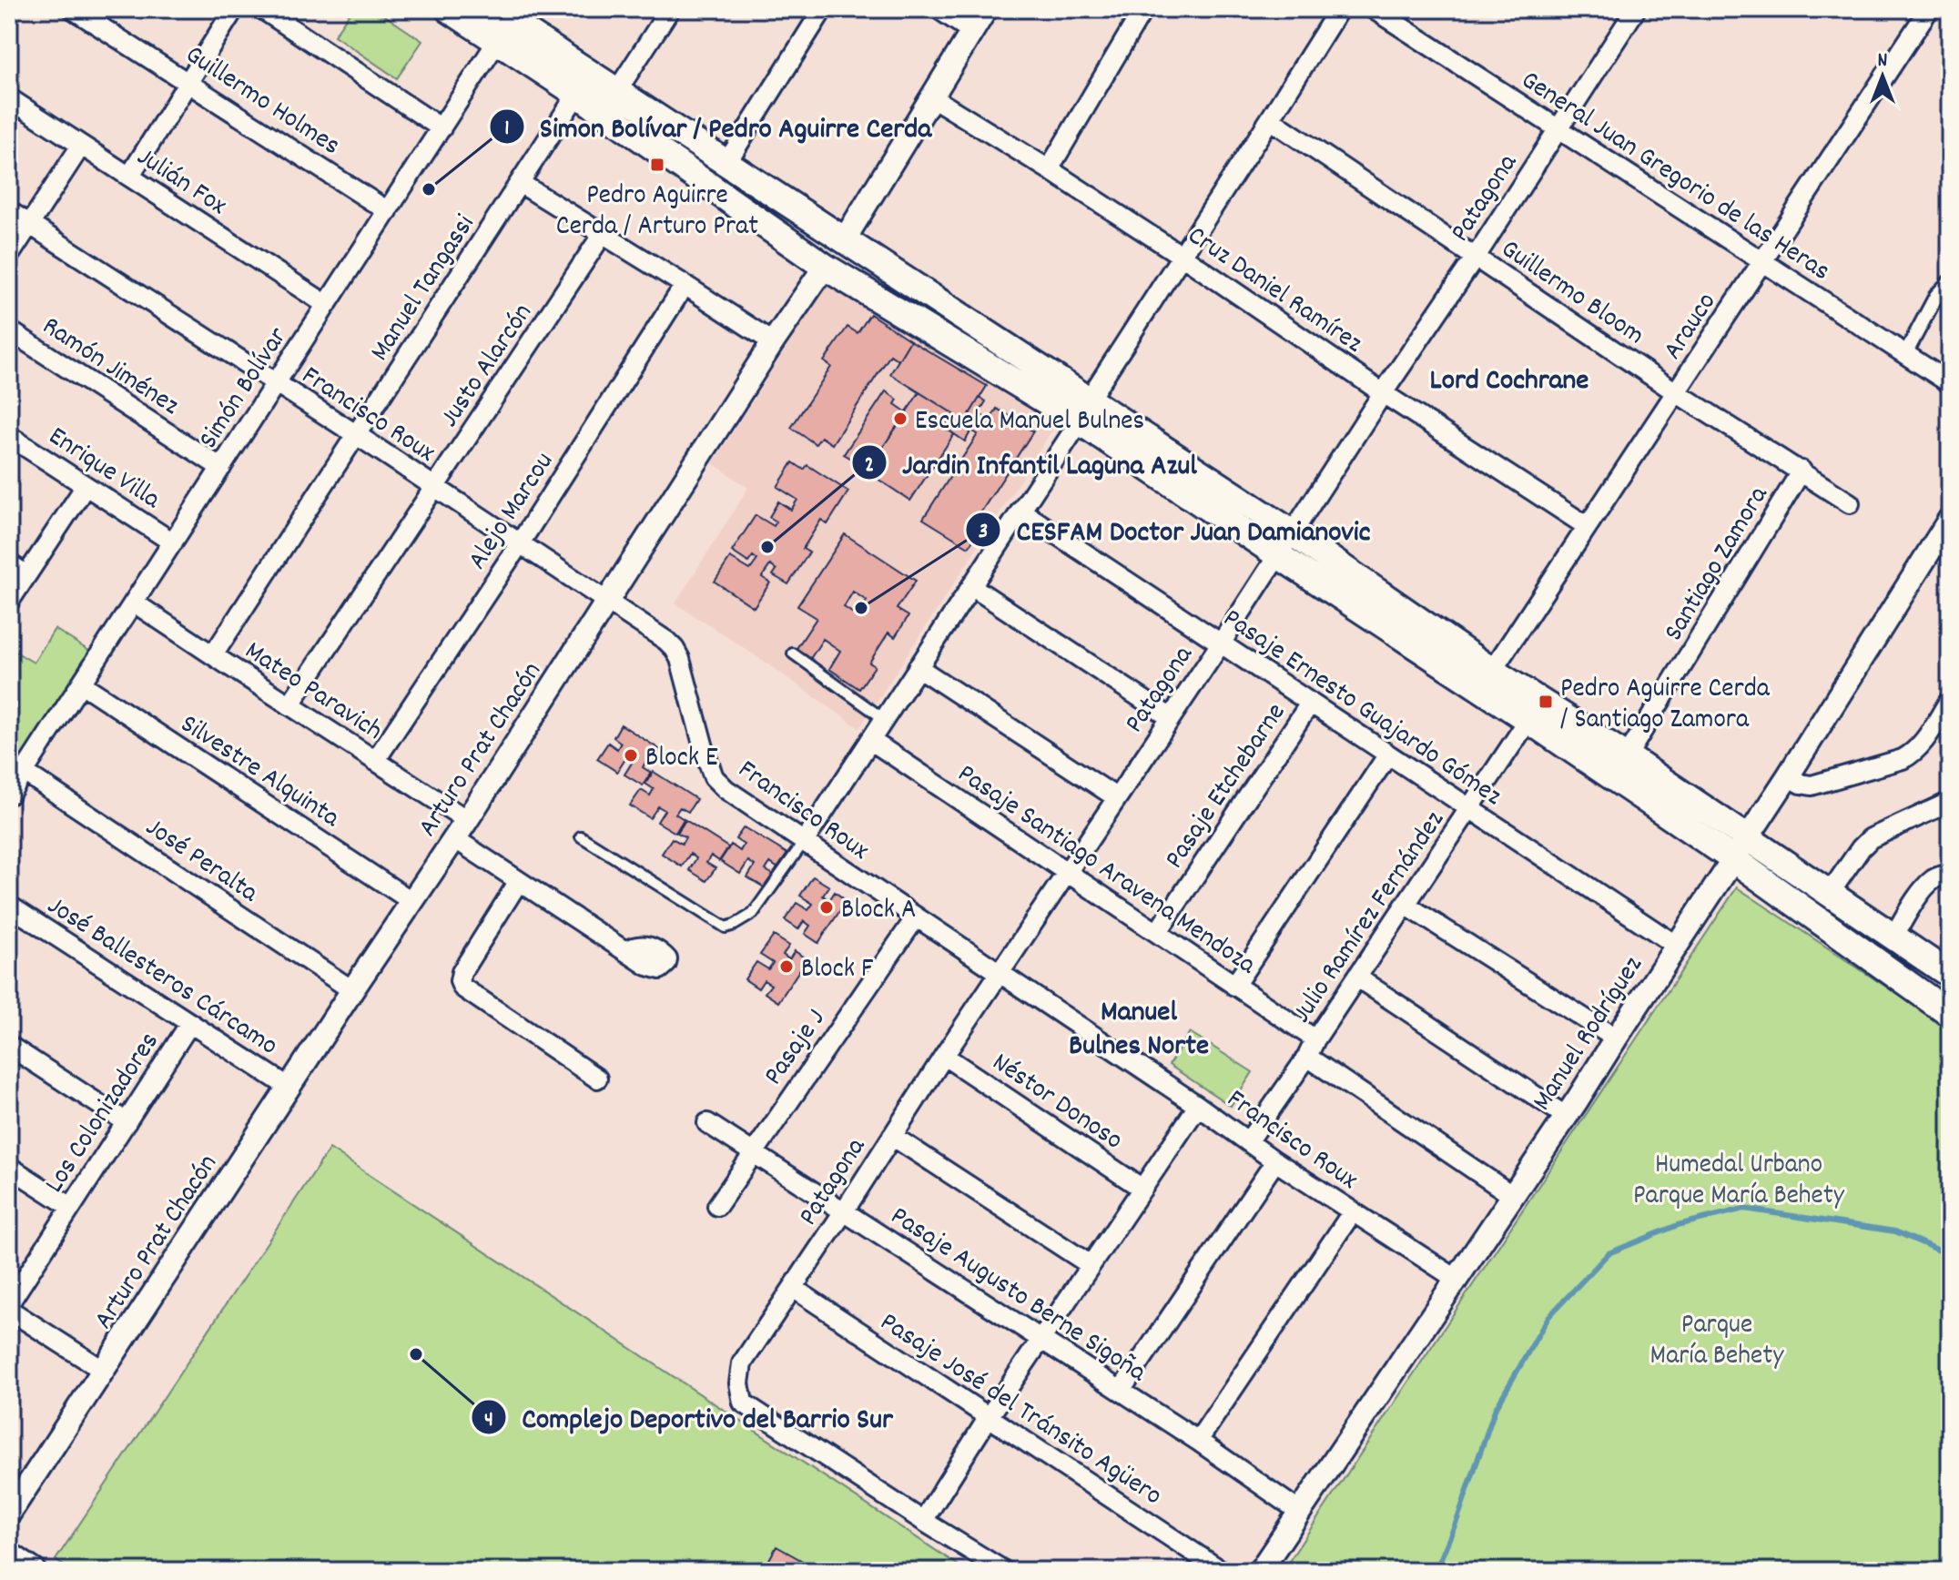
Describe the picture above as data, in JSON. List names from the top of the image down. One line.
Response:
{"streets":{"street":["Guillermo Holmes","General Juan Gregorio de las Heras","Julián Fox","Patagona","Manuel Tangassi","Cruz Daniel Ramírez","Guillermo Bloom","Arauco","Ramón Jiménez","Justo Alarcón","Simón Bolívar","Francisco Roux","Enrique Villa","Alejo Marcou","Santiago Zamora","Mateo Paravich","Pasaje Ernesto Guajardo Gómez","Arturo Prat Chacón","Silvestre Alquinta","Pasaje Etchebarne","José Peralta","Pasaje Santiago Aravena Mendoza","Julio Ramírez Fernández","José Ballesteros Cárcamo","Manuel Rodríguez","Pasaje J","Néstor Donoso","Los Colonizadores","Pasaje Augusto Berne Sigoña","Pasaje José del Tránsito Agüero"]},"crossings":[["Guillermo Holmes","Simón Bolívar"],["General Juan Gregorio de las Heras","Patagona"],["General Juan Gregorio de las Heras","Arauco"],["Julián Fox","Simón Bolívar"],["Patagona","Cruz Daniel Ramírez"],["Patagona","Guillermo Bloom"],["Patagona","Francisco Roux"],["Patagona","Pasaje Ernesto Guajardo Gómez"],["Patagona","Pasaje Santiago Aravena Mendoza"],["Patagona","Néstor Donoso"],["Patagona","Pasaje Augusto Berne Sigoña"],["Patagona","Pasaje José del Tránsito Agüero"],["Manuel Tangassi","Francisco Roux"],["Manuel Tangassi","Mateo Paravich"],["Cruz Daniel Ramírez","Arauco"],["Cruz Daniel Ramírez","Arturo Prat Chacón"],["Guillermo Bloom","Arauco"],["Guillermo Bloom","Santiago Zamora"],["Ramón Jiménez","Simón Bolívar"],["Justo Alarcón","Francisco Roux"],["Justo Alarcón","Mateo Paravich"],["Simón Bolívar","Francisco Roux"],["Simón Bolívar","Enrique Villa"],["Simón Bolívar","Mateo Paravich"],["Simón Bolívar","Silvestre Alquinta"],["Simón Bolívar","José Peralta"],["Francisco Roux","Alejo Marcou"],["Francisco Roux","Arturo Prat Chacón"],["Francisco Roux","Julio Ramírez Fernández"],["Francisco Roux","Manuel Rodríguez"],["Francisco Roux","Pasaje J"],["Alejo Marcou","Mateo Paravich"],["Mateo Paravich","Arturo Prat Chacón"],["Pasaje Ernesto Guajardo Gómez","Pasaje Etchebarne"],["Pasaje Ernesto Guajardo Gómez","Julio Ramírez Fernández"],["Pasaje Ernesto Guajardo Gómez","Manuel Rodríguez"],["Arturo Prat Chacón","Silvestre Alquinta"],["Arturo Prat Chacón","José Peralta"],["Arturo Prat Chacón","José Ballesteros Cárcamo"],["Pasaje Etchebarne","Pasaje Santiago Aravena Mendoza"],["Pasaje Santiago Aravena Mendoza","Julio Ramírez Fernández"],["Pasaje Santiago Aravena Mendoza","Manuel Rodríguez"],["José Ballesteros Cárcamo","Los Colonizadores"],["Manuel Rodríguez","Pasaje Augusto Berne Sigoña"],["Pasaje J","Pasaje Augusto Berne Sigoña"]],"districts":["Lord Cochrane","Manuel Bulnes Norte"],"parks":["Humedal Urbano Parque María Behety","Parque María Behety"],"places":{"transit":["Pedro Aguirre Cerda / Arturo Prat","Pedro Aguirre Cerda / Santiago Zamora"],"other":["Simon Bolívar / Pedro Aguirre Cerda","Escuela Manuel Bulnes","Jardin Infantil Laguna Azul","CESFAM Doctor Juan Damianovic","Block E","Block A","Block F","Complejo Deportivo del Barrio Sur"]},"north":"top"}
